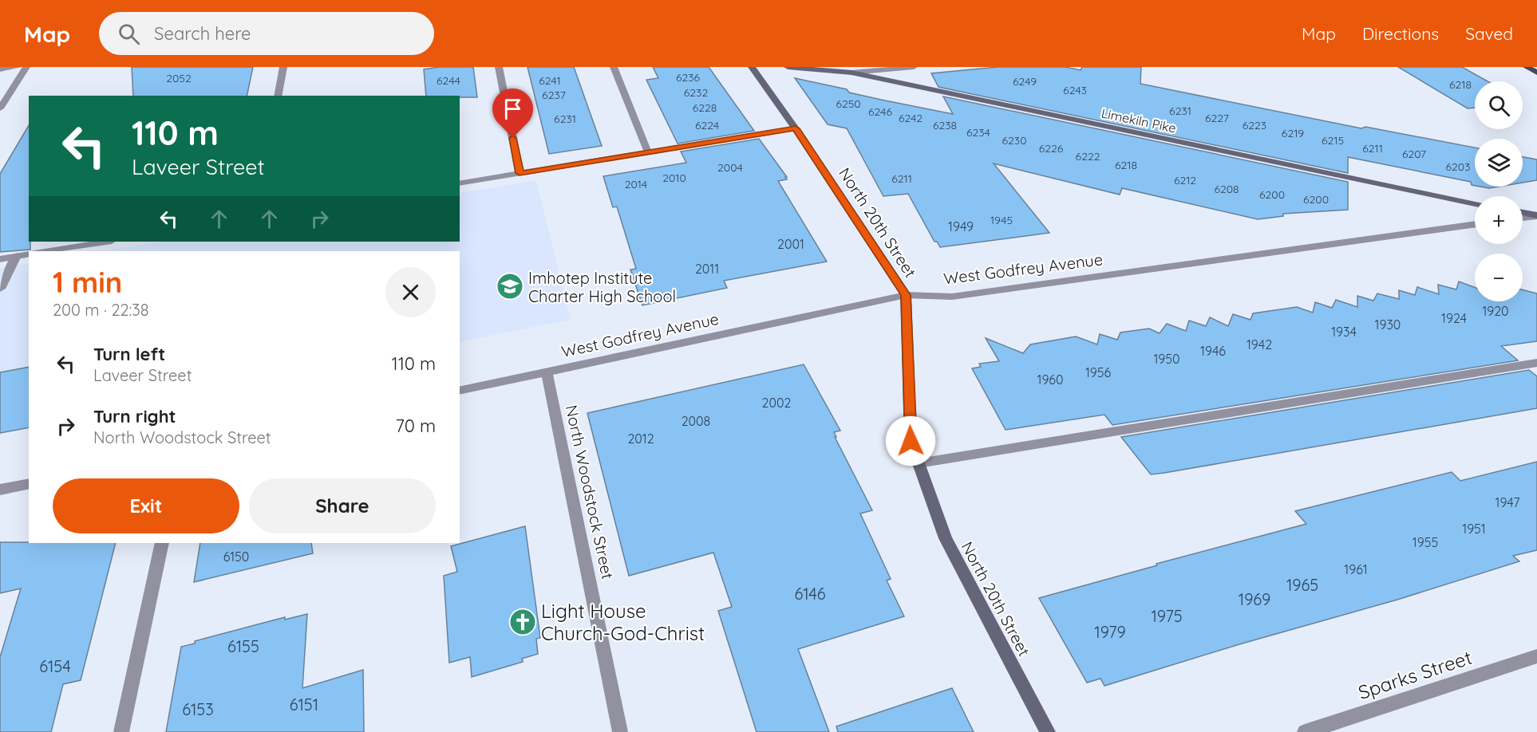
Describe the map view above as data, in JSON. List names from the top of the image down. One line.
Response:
{"streets":{"street":["Limekiln Pike","North 20th Street","West Godfrey Avenue","North Woodstock Street","Sparks Street"]},"crossings":[["North 20th Street","West Godfrey Avenue"],["West Godfrey Avenue","North Woodstock Street"]],"places":{"school or university":["Imhotep Institute Charter High School"],"church":["Light House Church-God-Christ"]},"house_numbers":["6236","2052","6244","6241","6249","6218","6243","6232","6237","6250","6228","6231","6246","6242","6227","6231","6224","6238","6223","6234","6219","6230","6215","6226","6211","6207","6222","6218","6203","2004","2010","6211","6212","2014","6208","6200","6200","1945","1949","2001","2011","1920","1924","1930","1934","1942","1946","1950","1956","1960","2002","2008","2012","1947","1951","1955","6150","1961","1965","6146","1969","1975","1979","6155","6154","6151","6153"],"page":{"header":"Map","search":"Search here","nav":["Map","Directions","Saved"],"map_buttons":["+","−"],"turn":["110 m","Laveer Street"],"heading":["1 min","200 m · 22:38"],"list":[{"name":"Turn left","note":"Laveer Street","value":"110 m"},{"name":"Turn right","note":"North Woodstock Street","value":"70 m"}],"buttons":["Exit","Share"]}}
